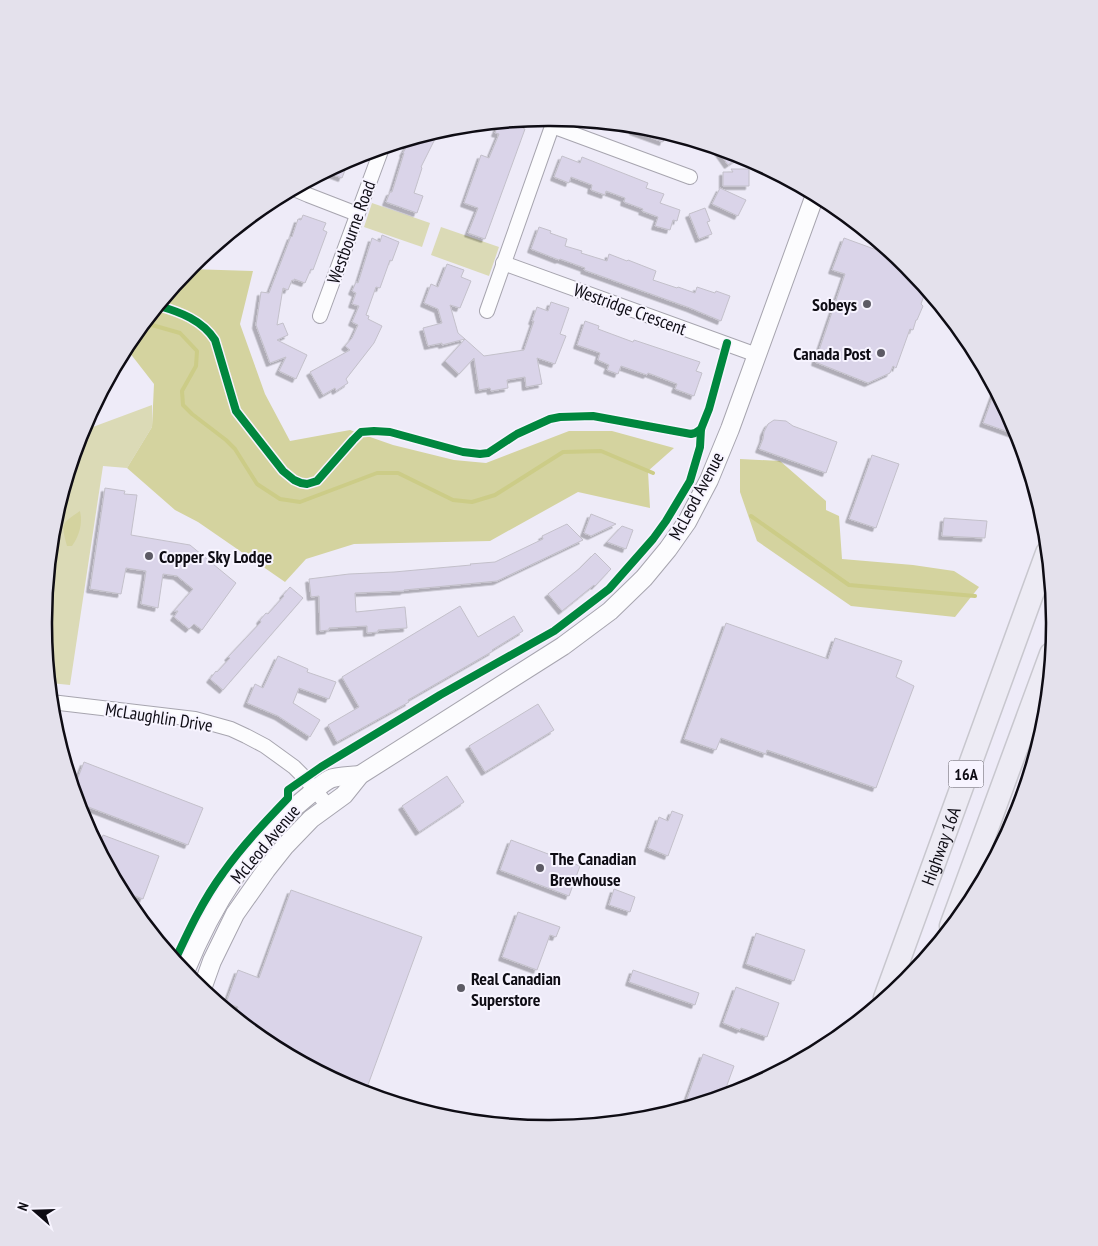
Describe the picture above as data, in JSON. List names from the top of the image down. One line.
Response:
{"streets":{"main road":["16A","Highway 16A"],"street":["Westbourne Road","Westridge Crescent","McLeod Avenue","McLaughlin Drive"]},"crossings":[["Westridge Crescent","McLeod Avenue"],["McLeod Avenue","McLaughlin Drive"]],"places":["Sobeys","Canada Post","Copper Sky Lodge","The Canadian Brewhouse","Real Canadian Superstore"],"north":"left"}
